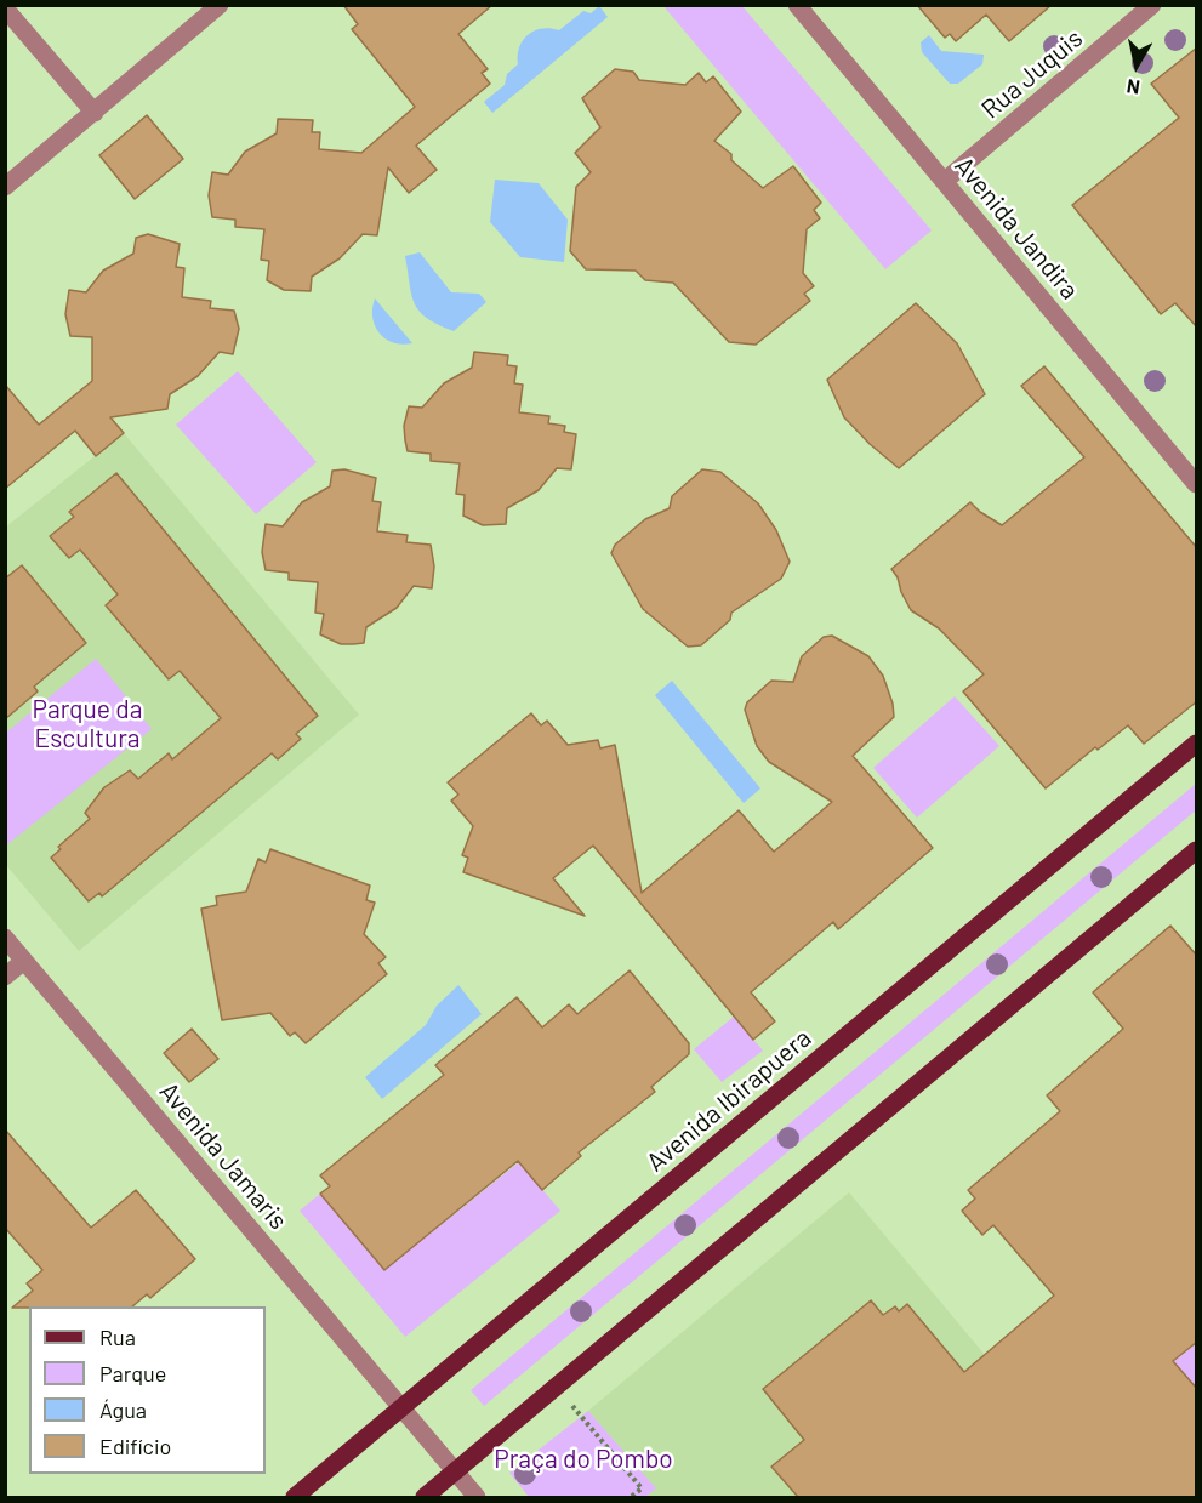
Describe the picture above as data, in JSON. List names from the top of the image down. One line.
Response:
{"streets":{"main road":["Avenida Ibirapuera"],"street":["Rua Juquis","Avenida Jandira","Avenida Jamaris"]},"crossings":[["Rua Juquis","Avenida Jandira"],["Avenida Ibirapuera","Avenida Jamaris"]],"parks":["Parque da Escultura","Praça do Pombo"],"legend":["Rua","Parque","Água","Edifício"],"north":"bottom"}
